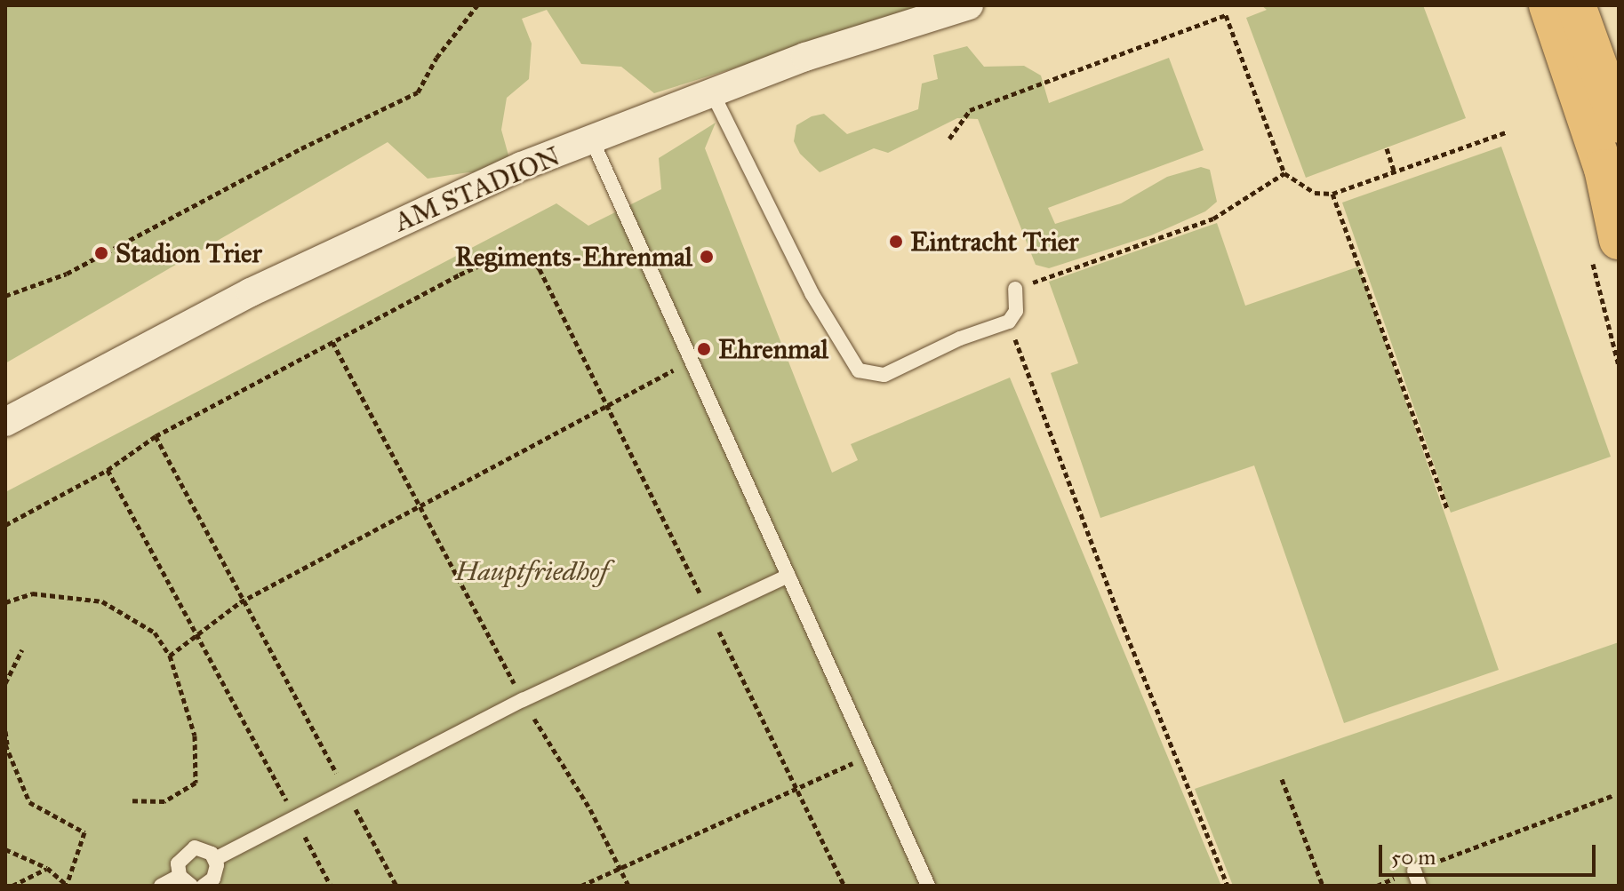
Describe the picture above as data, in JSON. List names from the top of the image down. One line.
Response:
{"streets":{"street":["AM STADION"]},"parks":["Hauptfriedhof"],"places":["Eintracht Trier","Stadion Trier","Regiments-Ehrenmal","Ehrenmal"],"scale_bar":"50 m"}
